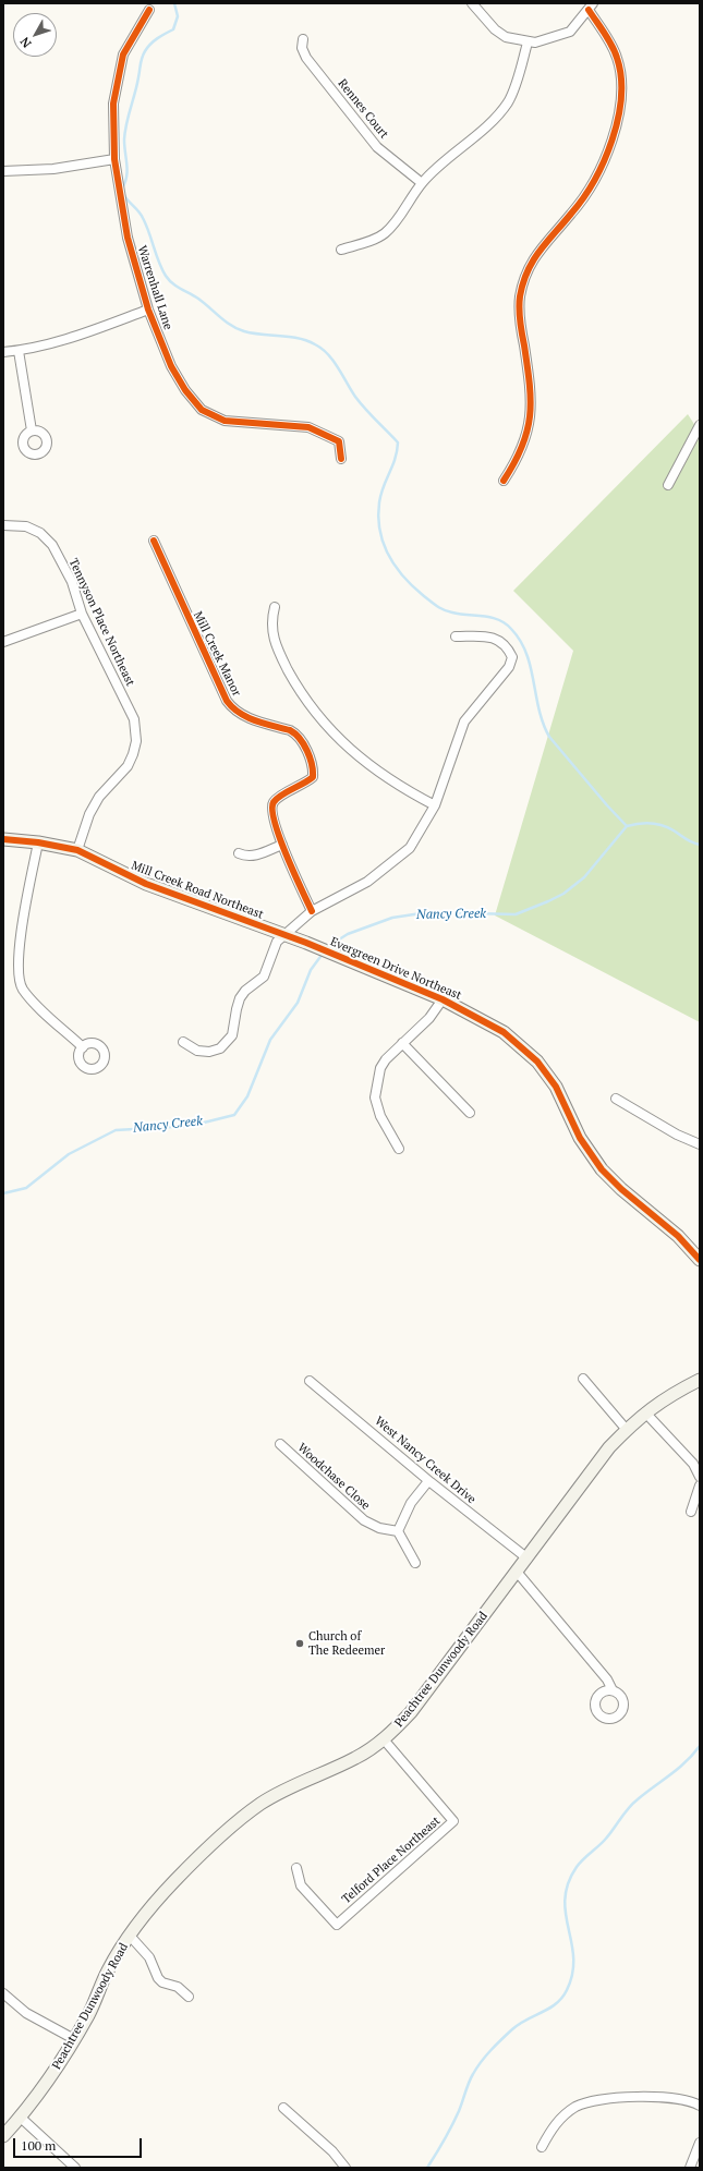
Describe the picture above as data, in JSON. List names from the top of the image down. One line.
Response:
{"streets":{"main road":["Mill Creek Road Northeast","Evergreen Drive Northeast","Peachtree Dunwoody Road"],"street":["Rennes Court","Warrenhall Lane","Tennyson Place Northeast","Mill Creek Manor","West Nancy Creek Drive","Woodchase Close","Telford Place Northeast"]},"crossings":[["Tennyson Place Northeast","Mill Creek Road Northeast"],["Mill Creek Road Northeast","Evergreen Drive Northeast"],["West Nancy Creek Drive","Peachtree Dunwoody Road"],["Peachtree Dunwoody Road","Telford Place Northeast"]],"water":["Nancy Creek"],"places":["Church of The Redeemer"],"scale_bar":"100 m","north":"bottom left"}
